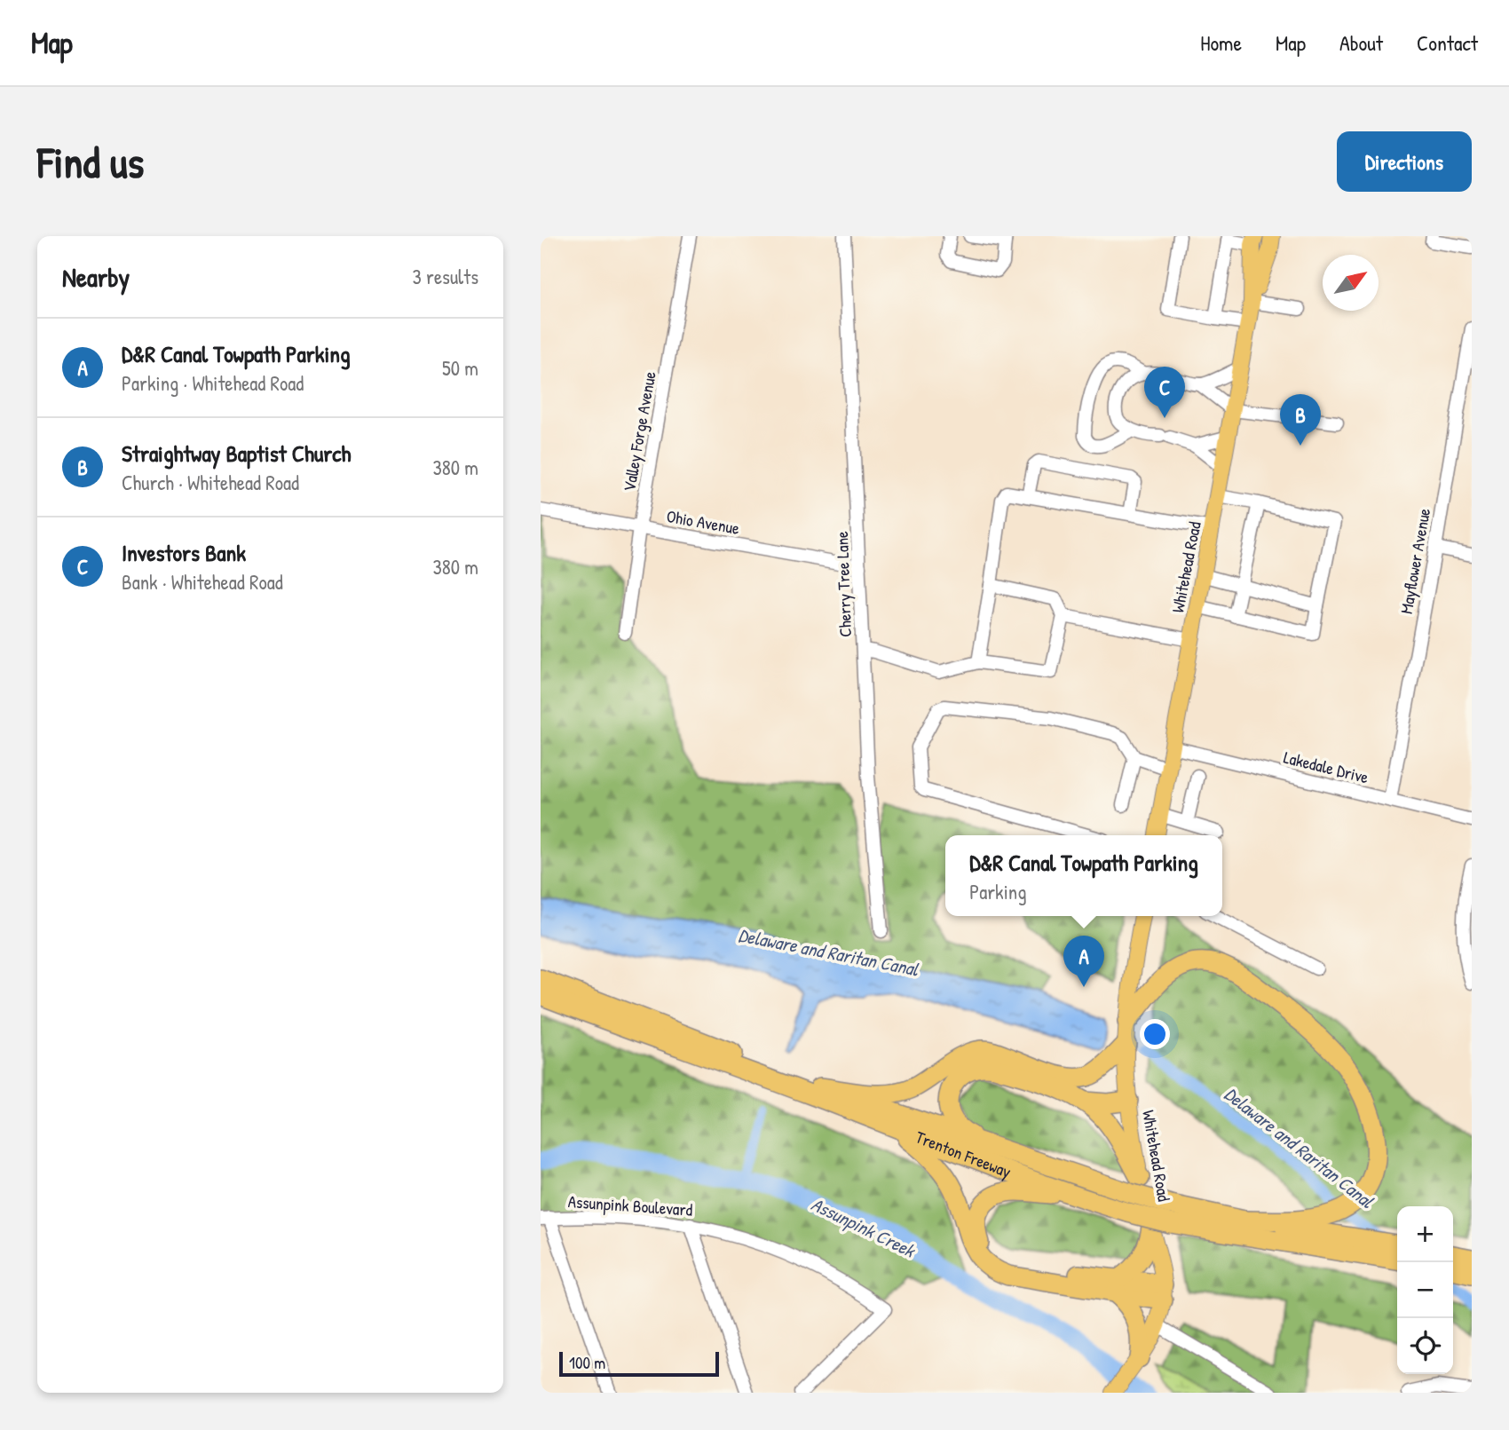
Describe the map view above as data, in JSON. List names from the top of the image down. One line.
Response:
{"streets":{"highway":["Trenton Freeway"],"main road":["Whitehead Road"],"street":["Valley Forge Avenue","Ohio Avenue","Mayflower Avenue","Cherry Tree Lane","Lakedale Drive","Assunpink Boulevard"]},"crossings":[["Valley Forge Avenue","Ohio Avenue"],["Ohio Avenue","Cherry Tree Lane"],["Mayflower Avenue","Lakedale Drive"],["Whitehead Road","Lakedale Drive"],["Whitehead Road","Trenton Freeway"]],"water":["Delaware and Raritan Canal","Assunpink Creek"],"scale_bar":"100 m","north":"top right","page":{"header":"Map","nav":["Home","Map","About","Contact"],"buttons":"Directions","title":"Find us","heading":["Nearby","3 results"],"list":[{"mark":"A","name":"D&R Canal Towpath Parking","note":"Parking · Whitehead Road","value":"50 m"},{"mark":"B","name":"Straightway Baptist Church","note":"Church · Whitehead Road","value":"380 m"},{"mark":"C","name":"Investors Bank","note":"Bank · Whitehead Road","value":"380 m"}],"pins":["C","B","A"],"popup":["D&R Canal Towpath Parking","Parking"],"map_buttons":["+","−"],"scale":"100 m"}}
